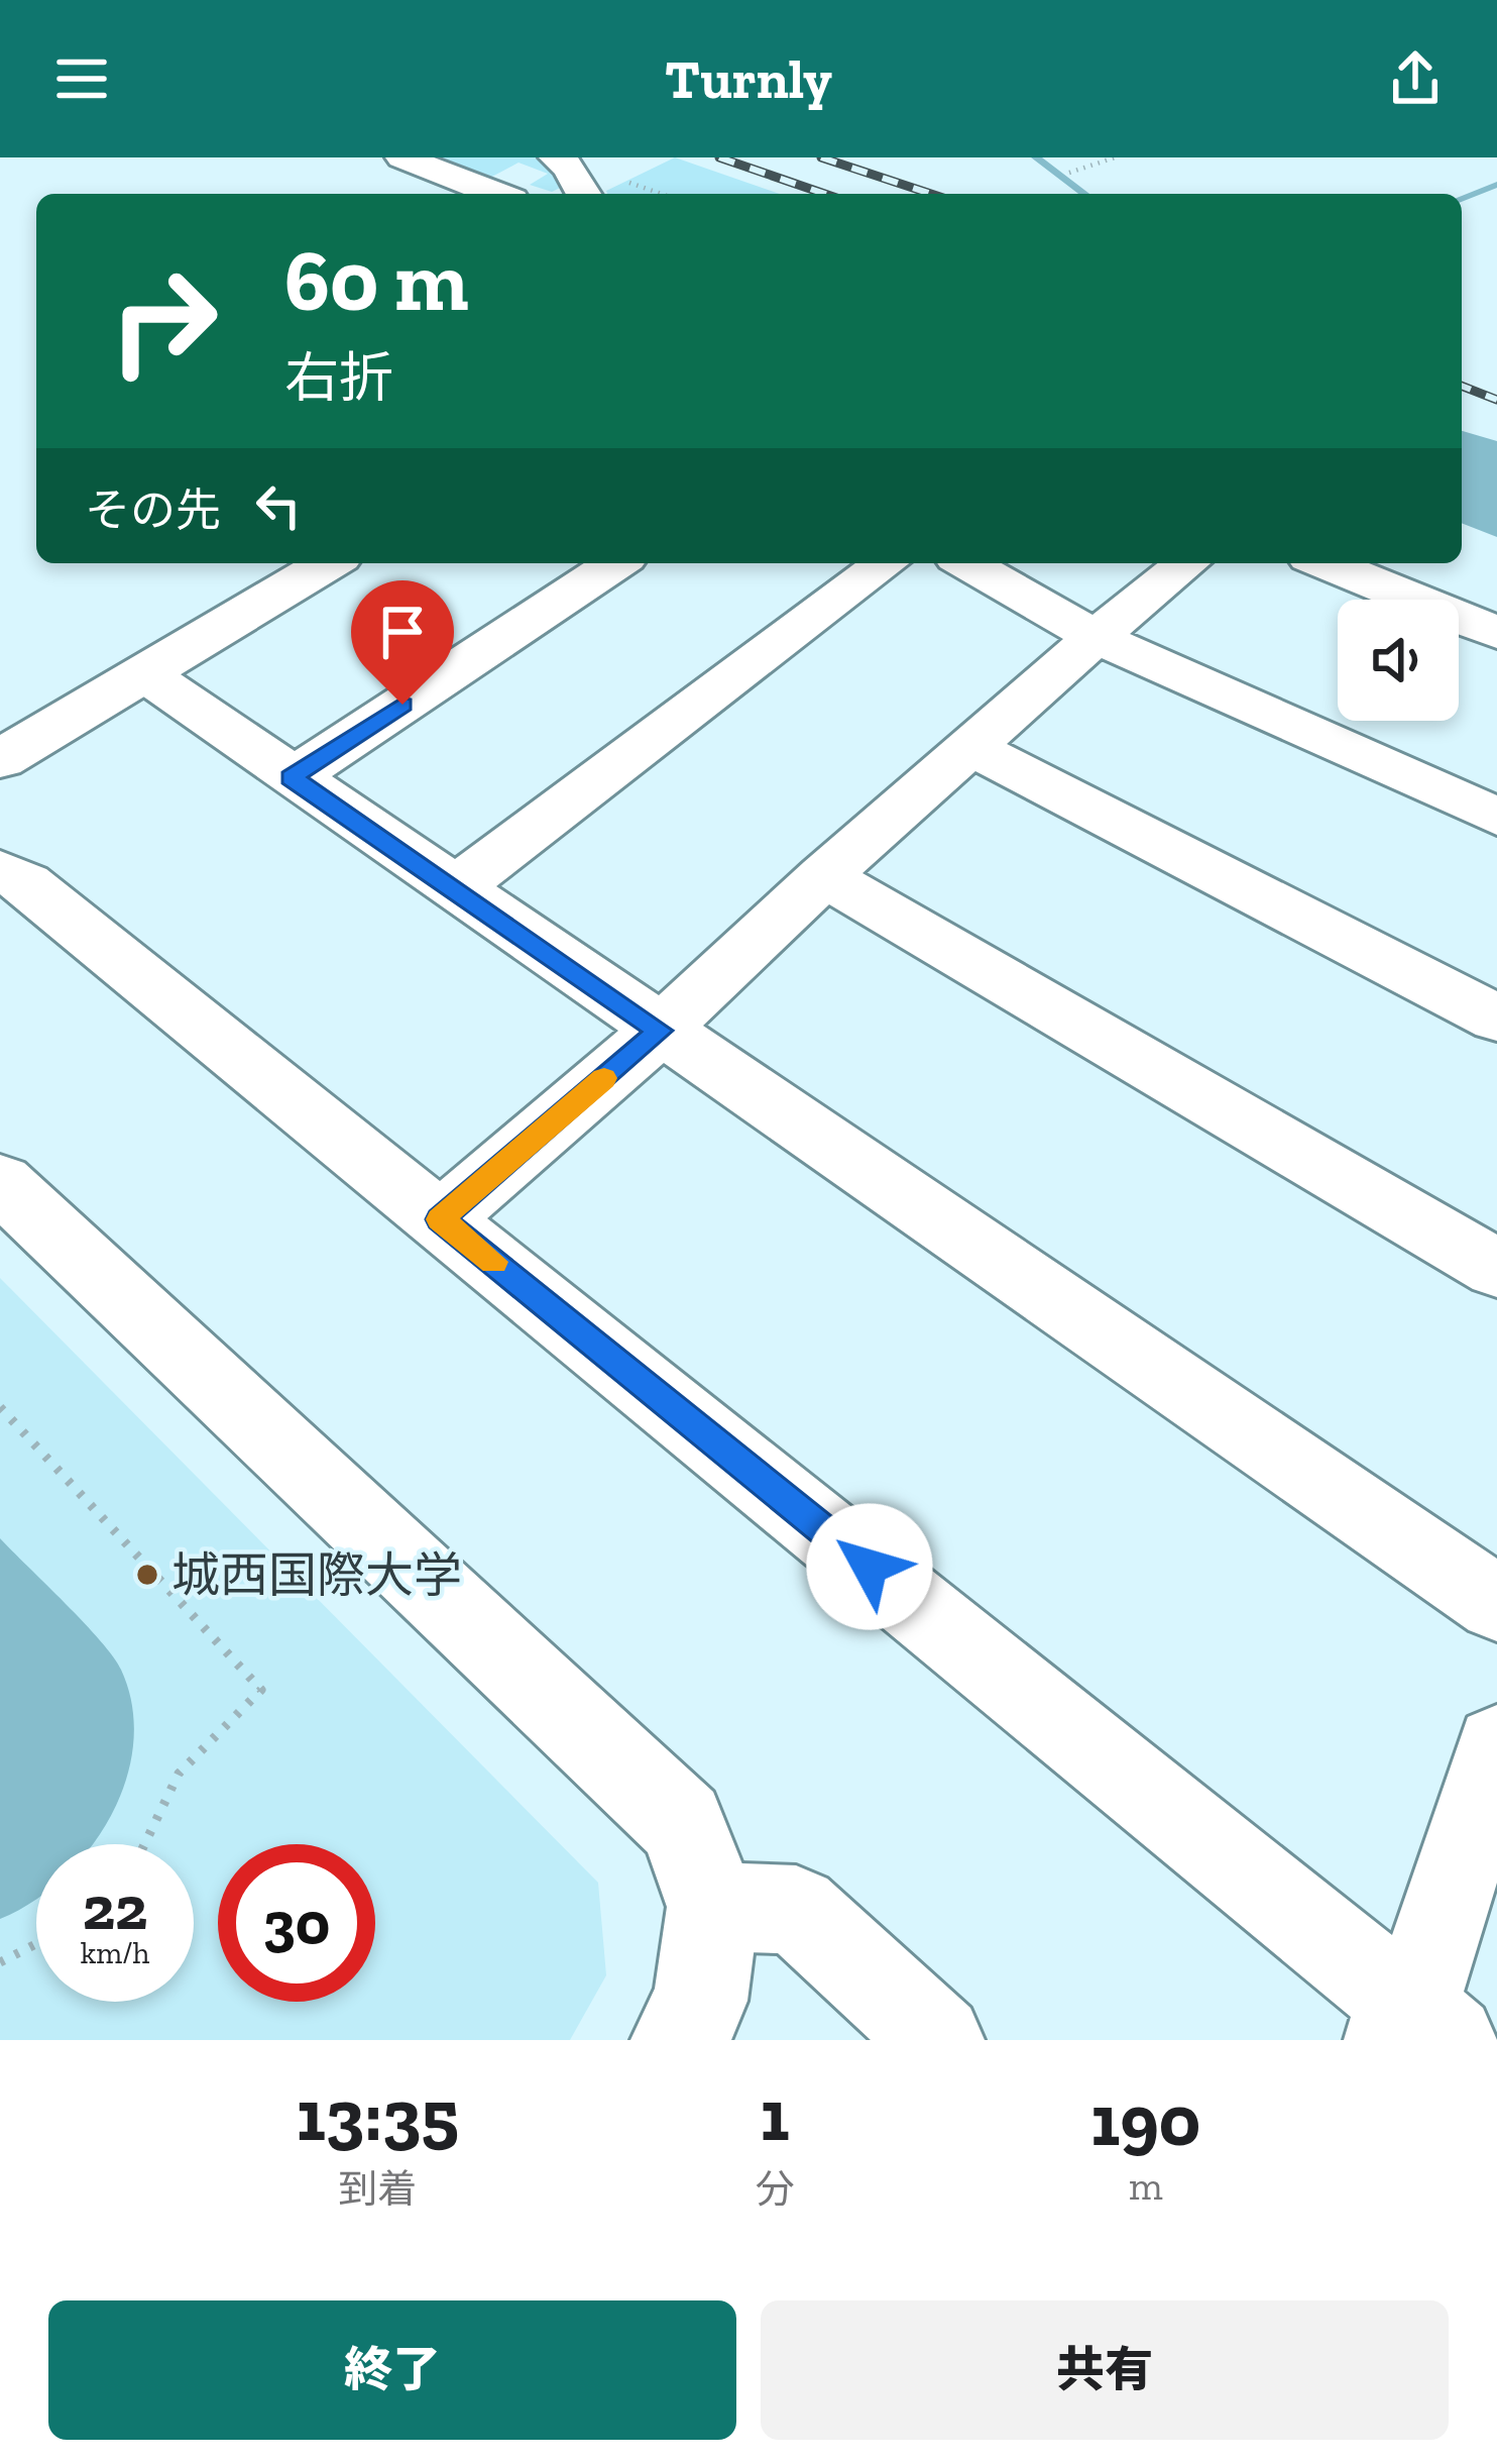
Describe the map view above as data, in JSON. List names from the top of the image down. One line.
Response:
{"places":["城西国際大学"],"page":{"header":"Turnly","turn":["60 m","右折"],"then":"その先","speed":"22 km/h","limit":"30","eta":["13:35","到着","1","分","190","m"],"buttons":["終了","共有"]}}
